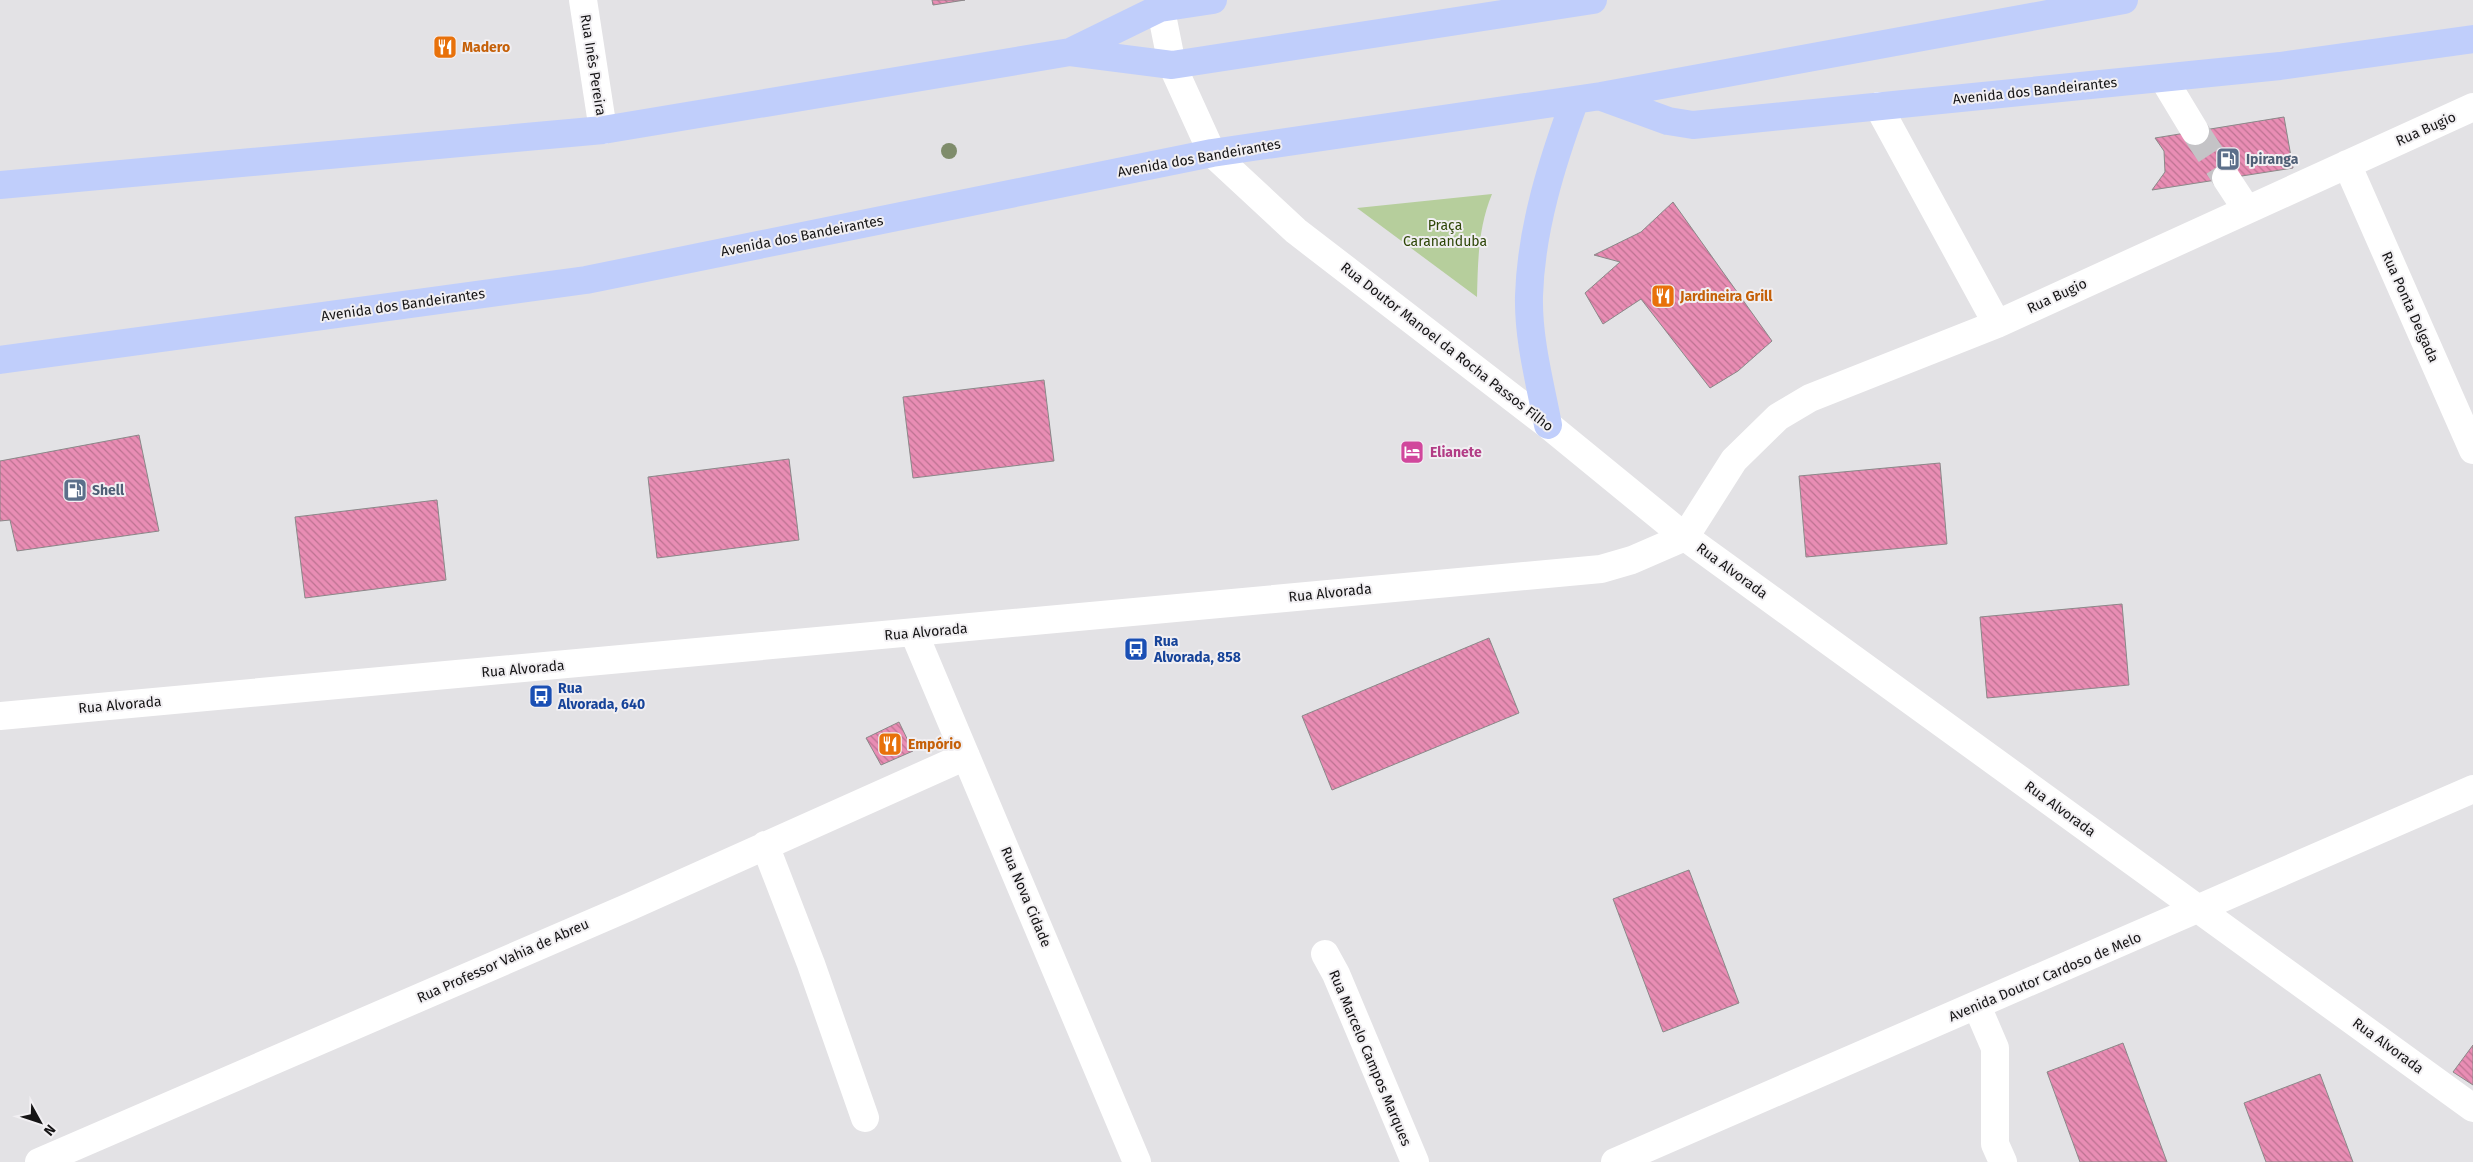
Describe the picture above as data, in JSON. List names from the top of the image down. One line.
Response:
{"streets":{"highway":["Avenida dos Bandeirantes"],"street":["Rua Inês Pereira","Rua Bugio","Rua Ponta Delgada","Rua Doutor Manoel da Rocha Passos Filho","Rua Alvorada","Rua Nova Cidade","Rua Professor Vahia de Abreu","Avenida Doutor Cardoso de Melo","Rua Marcelo Campos Marques"]},"crossings":[["Avenida dos Bandeirantes","Rua Doutor Manoel da Rocha Passos Filho"],["Rua Bugio","Rua Ponta Delgada"],["Rua Bugio","Rua Doutor Manoel da Rocha Passos Filho"],["Rua Bugio","Rua Alvorada"],["Rua Doutor Manoel da Rocha Passos Filho","Rua Alvorada"],["Rua Alvorada","Rua Nova Cidade"],["Rua Alvorada","Avenida Doutor Cardoso de Melo"],["Rua Nova Cidade","Rua Professor Vahia de Abreu"]],"parks":["Praça Carananduba"],"places":{"restaurant":["Madero","Jardineira Grill","Empório"],"fuel station":["Ipiranga","Shell"],"hotel":["Elianete"],"bus stop":["Rua Alvorada, 858","Rua Alvorada, 640"]},"north":"bottom right"}
